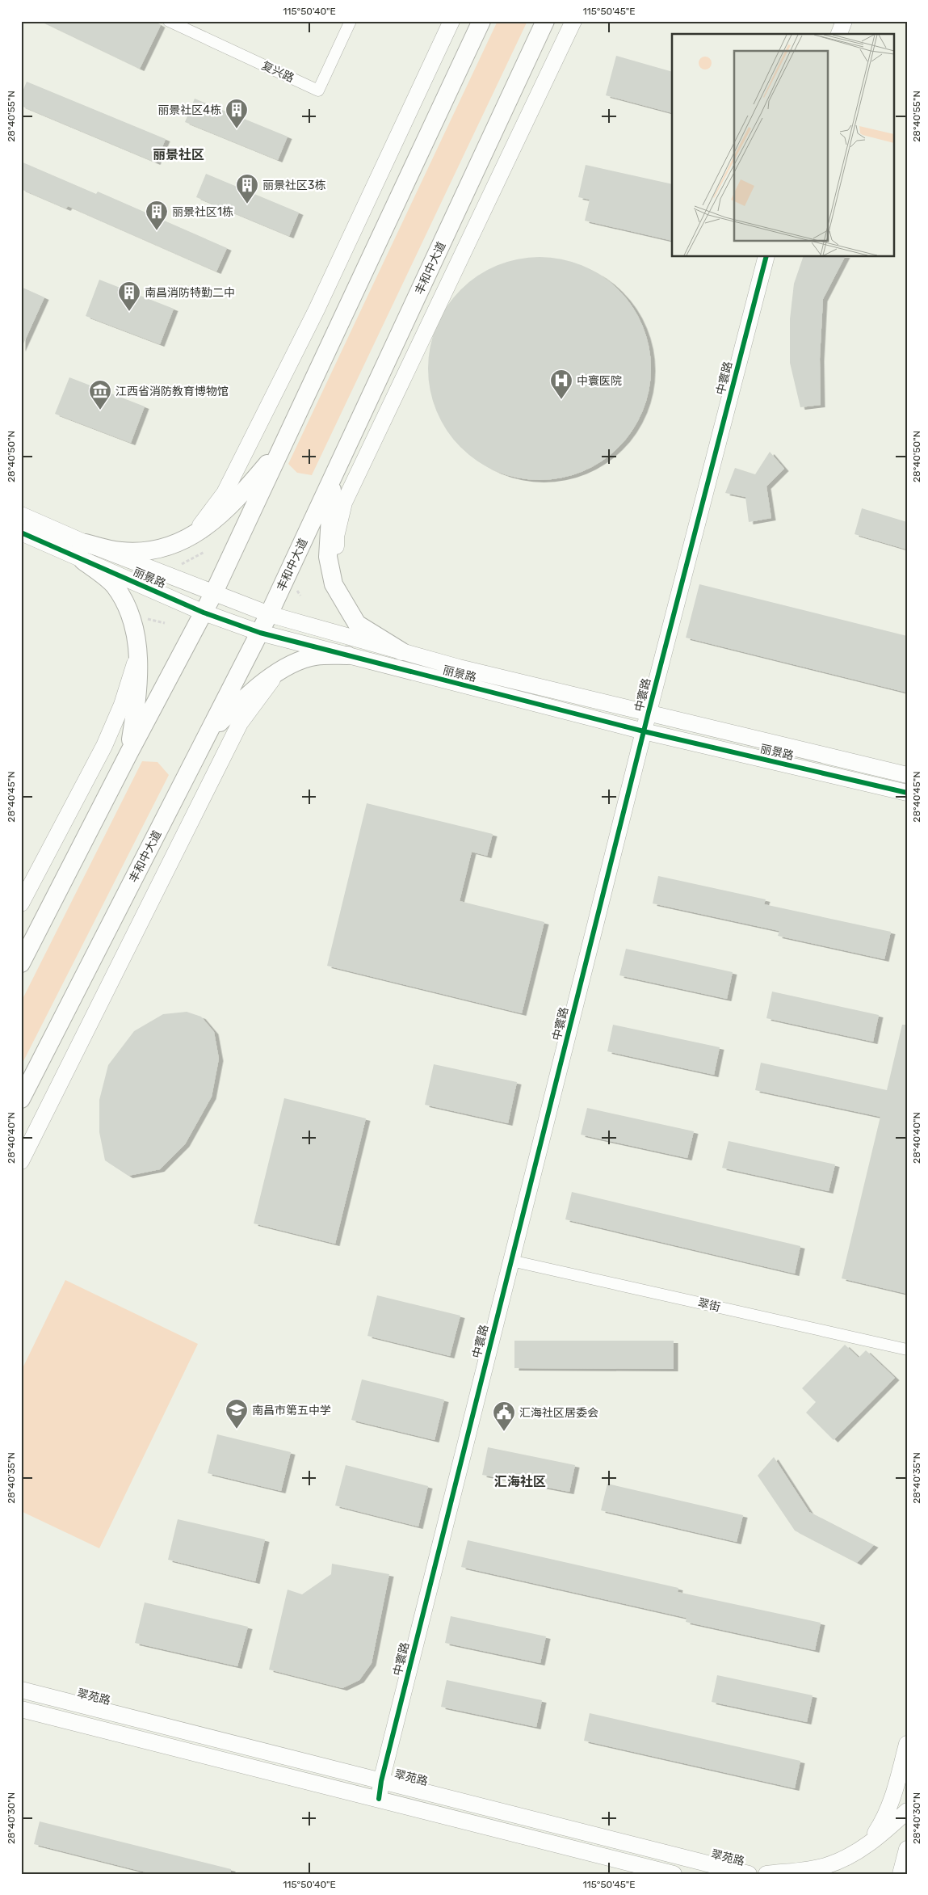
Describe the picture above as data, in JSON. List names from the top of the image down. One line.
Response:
{"streets":{"main road":["丰和中大道","中寰路","丽景路","翠苑路"],"street":["复兴路","翠街"]},"crossings":[["丰和中大道","丽景路"],["中寰路","丽景路"],["中寰路","翠街"],["中寰路","翠苑路"]],"districts":["丽景社区","汇海社区"],"places":{"building":["丽景社区4栋","丽景社区3栋","丽景社区1栋","南昌消防特勤二中"],"hospital":["中寰医院"],"museum":["江西省消防教育博物馆"],"school or university":["南昌市第五中学"],"public building":["汇海社区居委会"]},"coordinates":["115°50'40\"E","115°50'45\"E","28°40'55\"N","28°40'50\"N","28°40'45\"N","28°40'40\"N","28°40'35\"N","28°40'30\"N"]}
